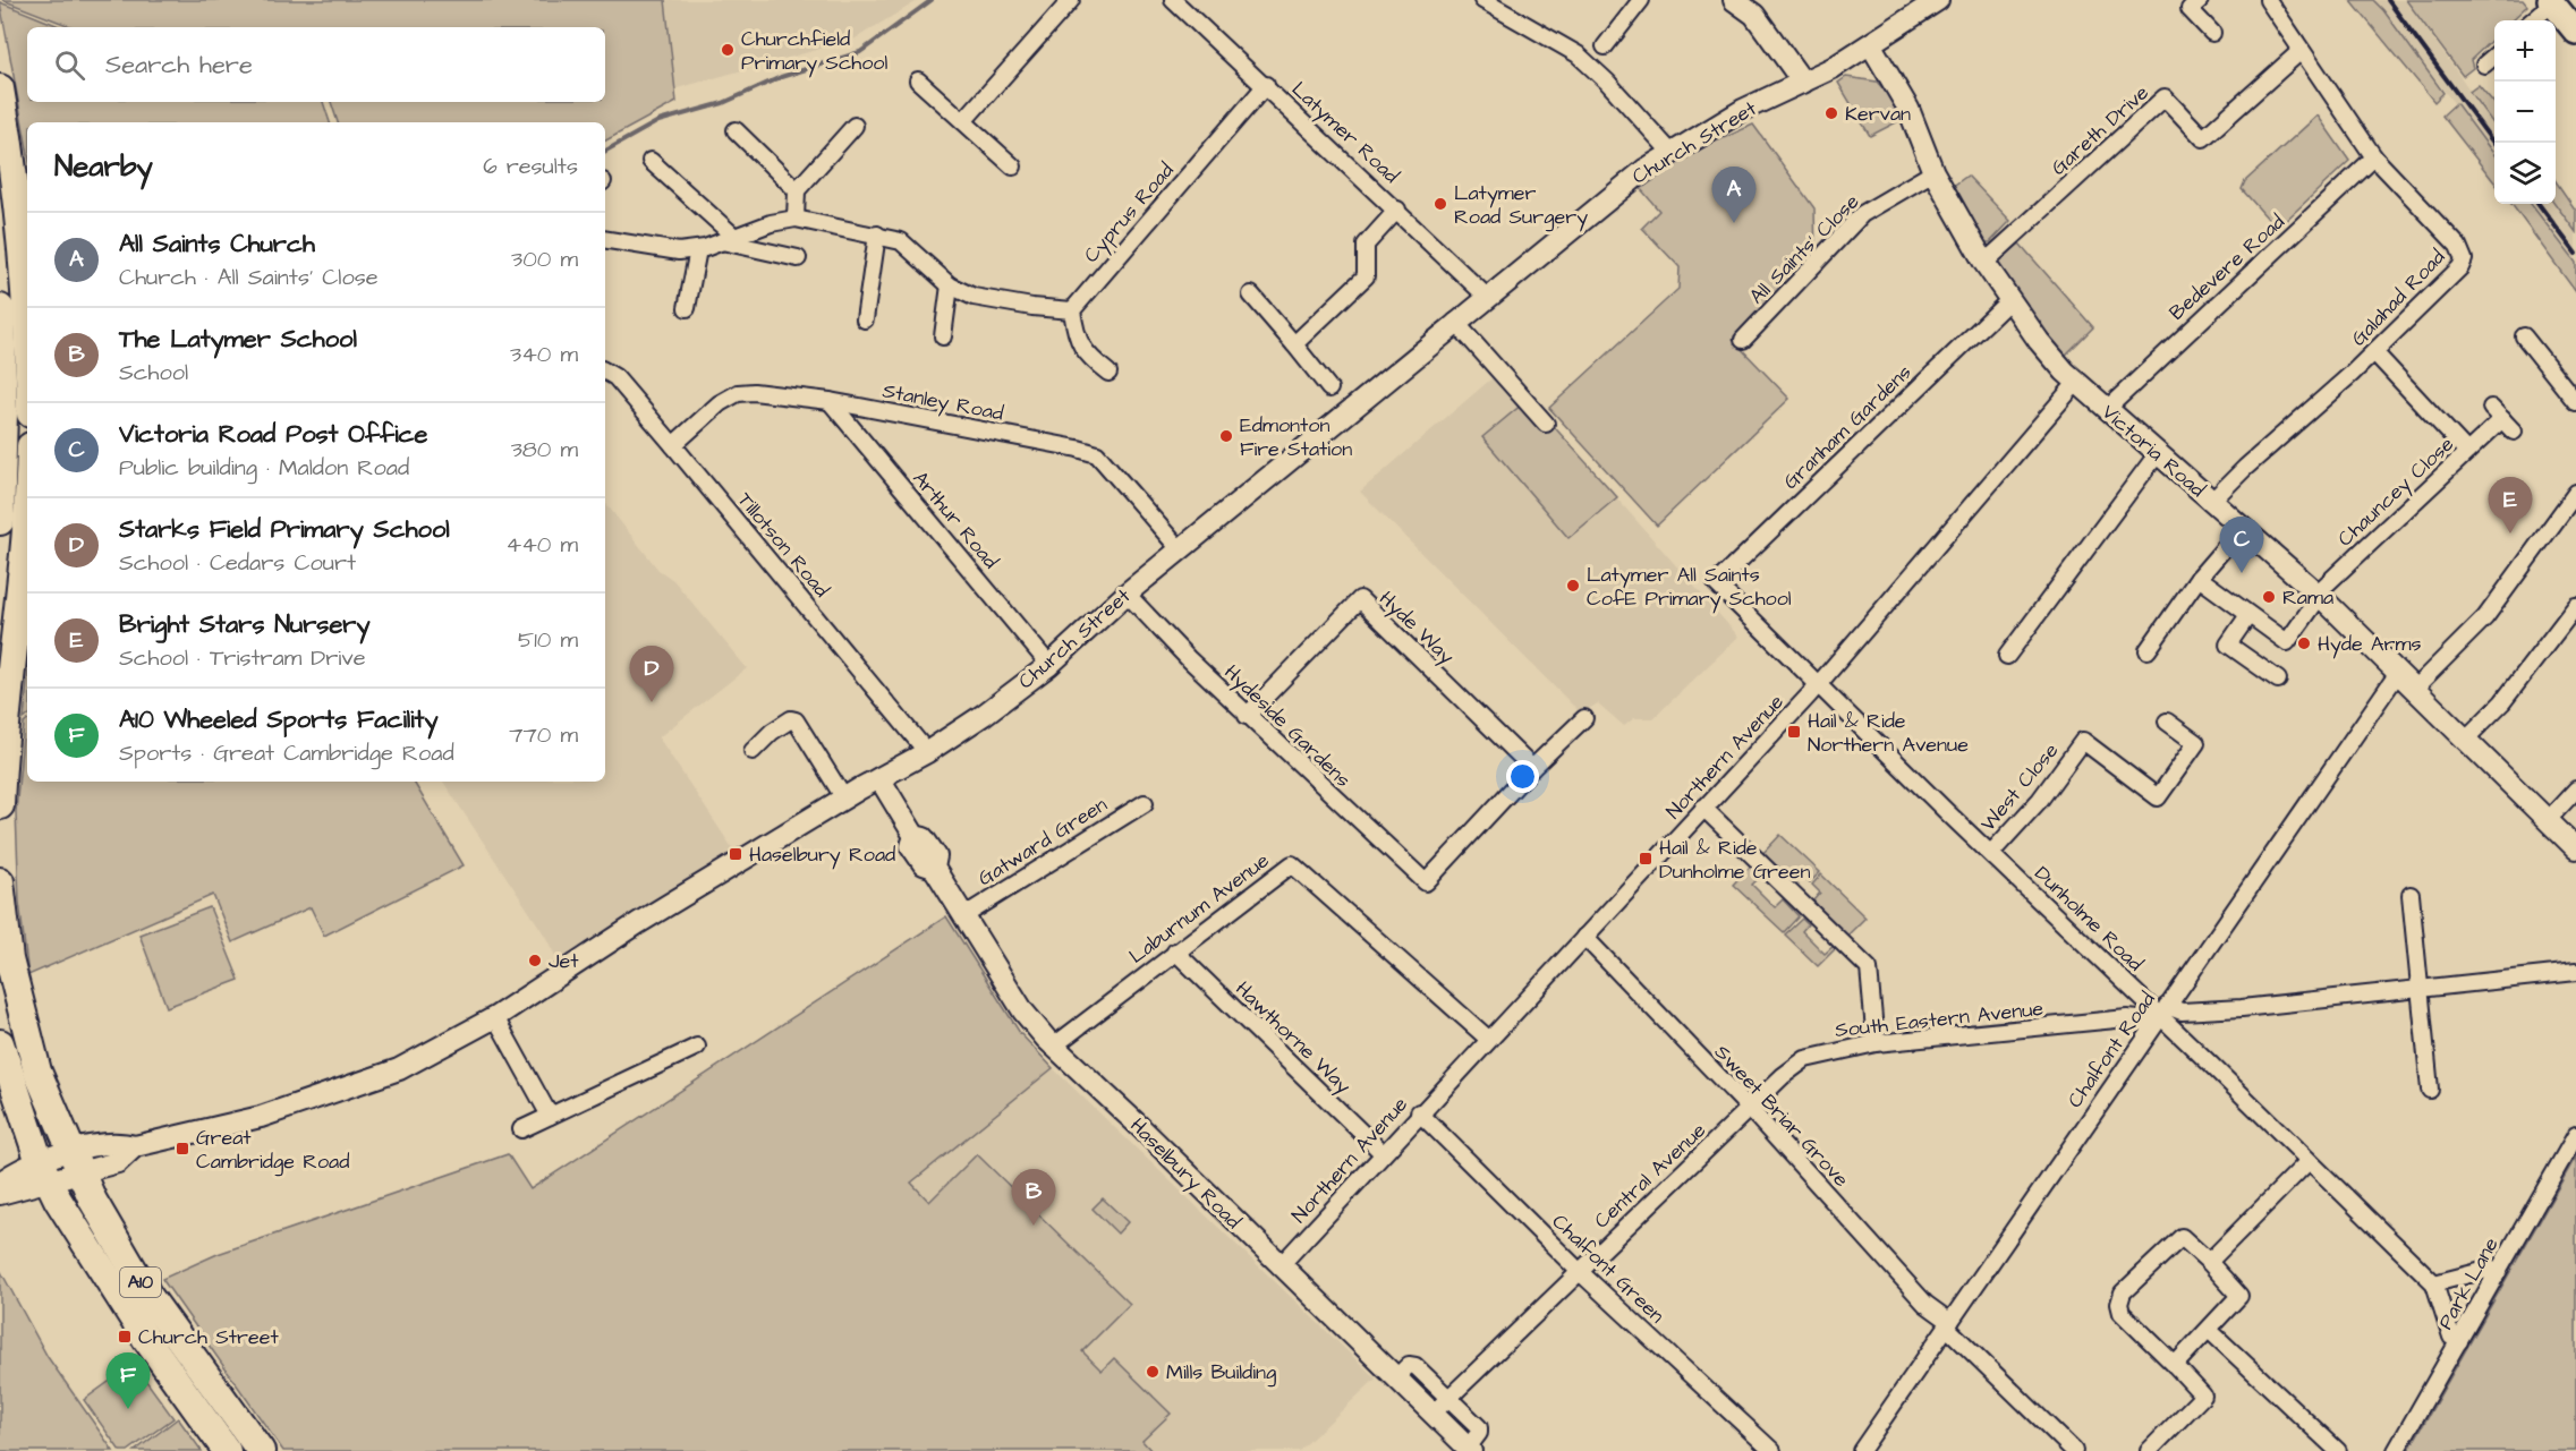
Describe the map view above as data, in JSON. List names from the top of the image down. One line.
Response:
{"streets":{"highway":["A10"],"main road":["Church Street","Victoria Road","Haselbury Road"],"street":["Gareth Drive","Latymer Road","Cyprus Road","All Saints' Close","Bedevere Road","Galahad Road","Stanley Road","Granham Gardens","Chauncey Close","Arthur Road","Tillotson Road","Hyde Way","Hydeside Gardens","Northern Avenue","West Close","Gatward Green","Laburnum Avenue","Dunholme Road","South Eastern Avenue","Hawthorne Way","Chalfont Road","Sweet Briar Grove","Central Avenue","Chalfont Green","Park Lane"]},"crossings":[["Gareth Drive","Galahad Road"],["Gareth Drive","Victoria Road"],["Latymer Road","Church Street"],["Latymer Road","Cyprus Road"],["Church Street","Stanley Road"],["Church Street","Victoria Road"],["Church Street","Arthur Road"],["Church Street","Tillotson Road"],["Church Street","Hydeside Gardens"],["Church Street","Haselbury Road"],["Church Street","A10"],["All Saints' Close","Victoria Road"],["Bedevere Road","Galahad Road"],["Bedevere Road","Victoria Road"],["Galahad Road","Victoria Road"],["Stanley Road","Arthur Road"],["Stanley Road","Tillotson Road"],["Granham Gardens","Victoria Road"],["Granham Gardens","Dunholme Road"],["Victoria Road","Chauncey Close"],["Victoria Road","Northern Avenue"],["Victoria Road","Chalfont Road"],["Hyde Way","Hydeside Gardens"],["Northern Avenue","Laburnum Avenue"],["Northern Avenue","Dunholme Road"],["Northern Avenue","Hawthorne Way"],["Northern Avenue","Sweet Briar Grove"],["Northern Avenue","Haselbury Road"],["Northern Avenue","Chalfont Green"],["West Close","Dunholme Road"],["Gatward Green","Haselbury Road"],["Laburnum Avenue","Hawthorne Way"],["Laburnum Avenue","Haselbury Road"],["Dunholme Road","South Eastern Avenue"],["Dunholme Road","Chalfont Road"],["Dunholme Road","Park Lane"],["South Eastern Avenue","Chalfont Road"],["South Eastern Avenue","Sweet Briar Grove"],["South Eastern Avenue","Central Avenue"],["Chalfont Road","Sweet Briar Grove"],["Sweet Briar Grove","Central Avenue"],["Haselbury Road","Central Avenue"],["Central Avenue","Chalfont Green"]],"places":{"other":["Churchfield Primary School","Kervan","Latymer Road Surgery","Edmonton Fire Station","Latymer All Saints CofE Primary School","Rama","Hyde Arms","Jet","Mills Building"],"transit":["Hail & Ride Northern Avenue","Haselbury Road","Hail & Ride Dunholme Green","Great Cambridge Road","Church Street"]},"page":{"map_buttons":["+","−"],"search":"Search here","heading":["Nearby","6 results"],"pins":["A","E","C","D","B","F"],"list":[{"mark":"A","name":"All Saints Church","note":"Church · All Saints' Close","value":"300 m"},{"mark":"B","name":"The Latymer School","note":"School","value":"340 m"},{"mark":"C","name":"Victoria Road Post Office","note":"Public building · Maldon Road","value":"380 m"},{"mark":"D","name":"Starks Field Primary School","note":"School · Cedars Court","value":"440 m"},{"mark":"E","name":"Bright Stars Nursery","note":"School · Tristram Drive","value":"510 m"},{"mark":"F","name":"A10 Wheeled Sports Facility","note":"Sports · Great Cambridge Road","value":"770 m"}]}}
